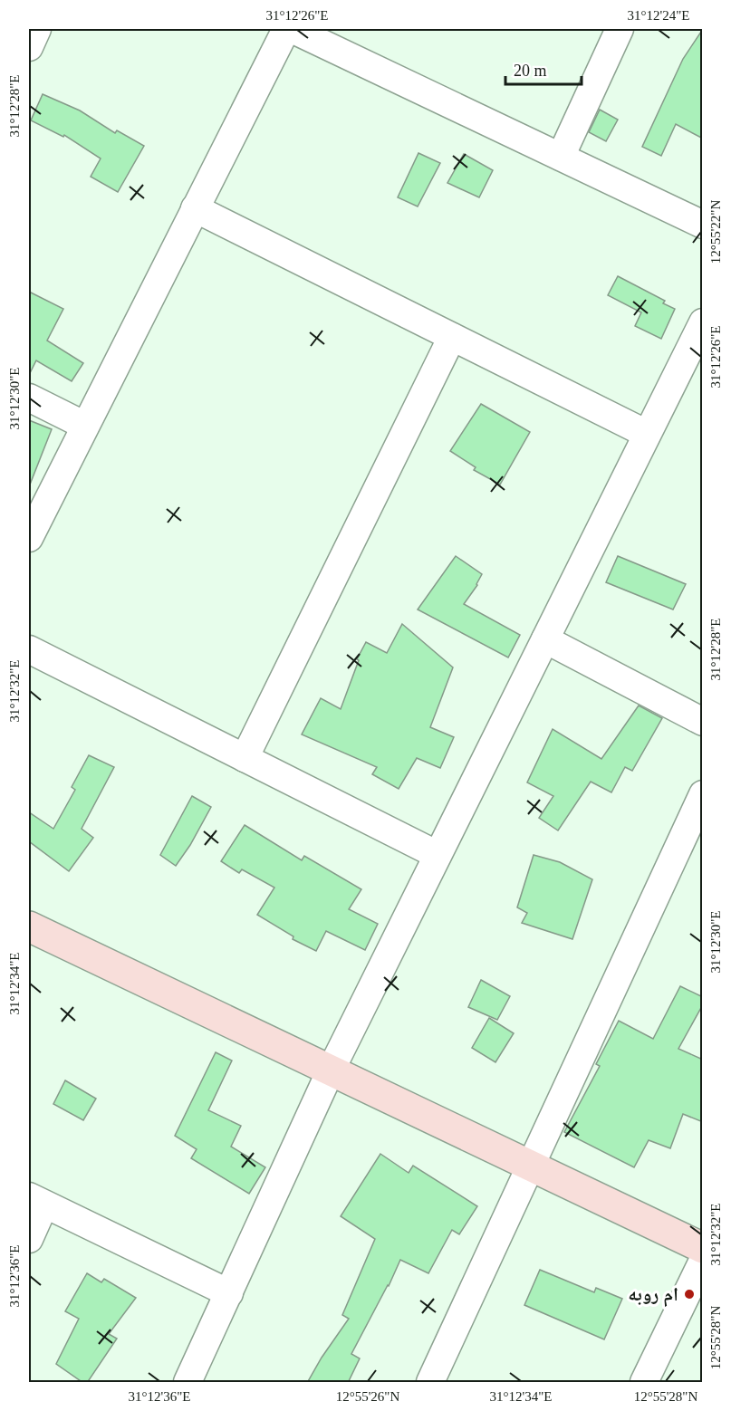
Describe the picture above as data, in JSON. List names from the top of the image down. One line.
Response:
{"places":["ام روبه"],"scale_bar":"20 m","coordinates":["31°12'26\"E","31°12'24\"E","31°12'28\"E","12°55'22\"N","31°12'30\"E","31°12'32\"E","31°12'34\"E","31°12'36\"E","12°55'28\"N","12°55'26\"N"]}
